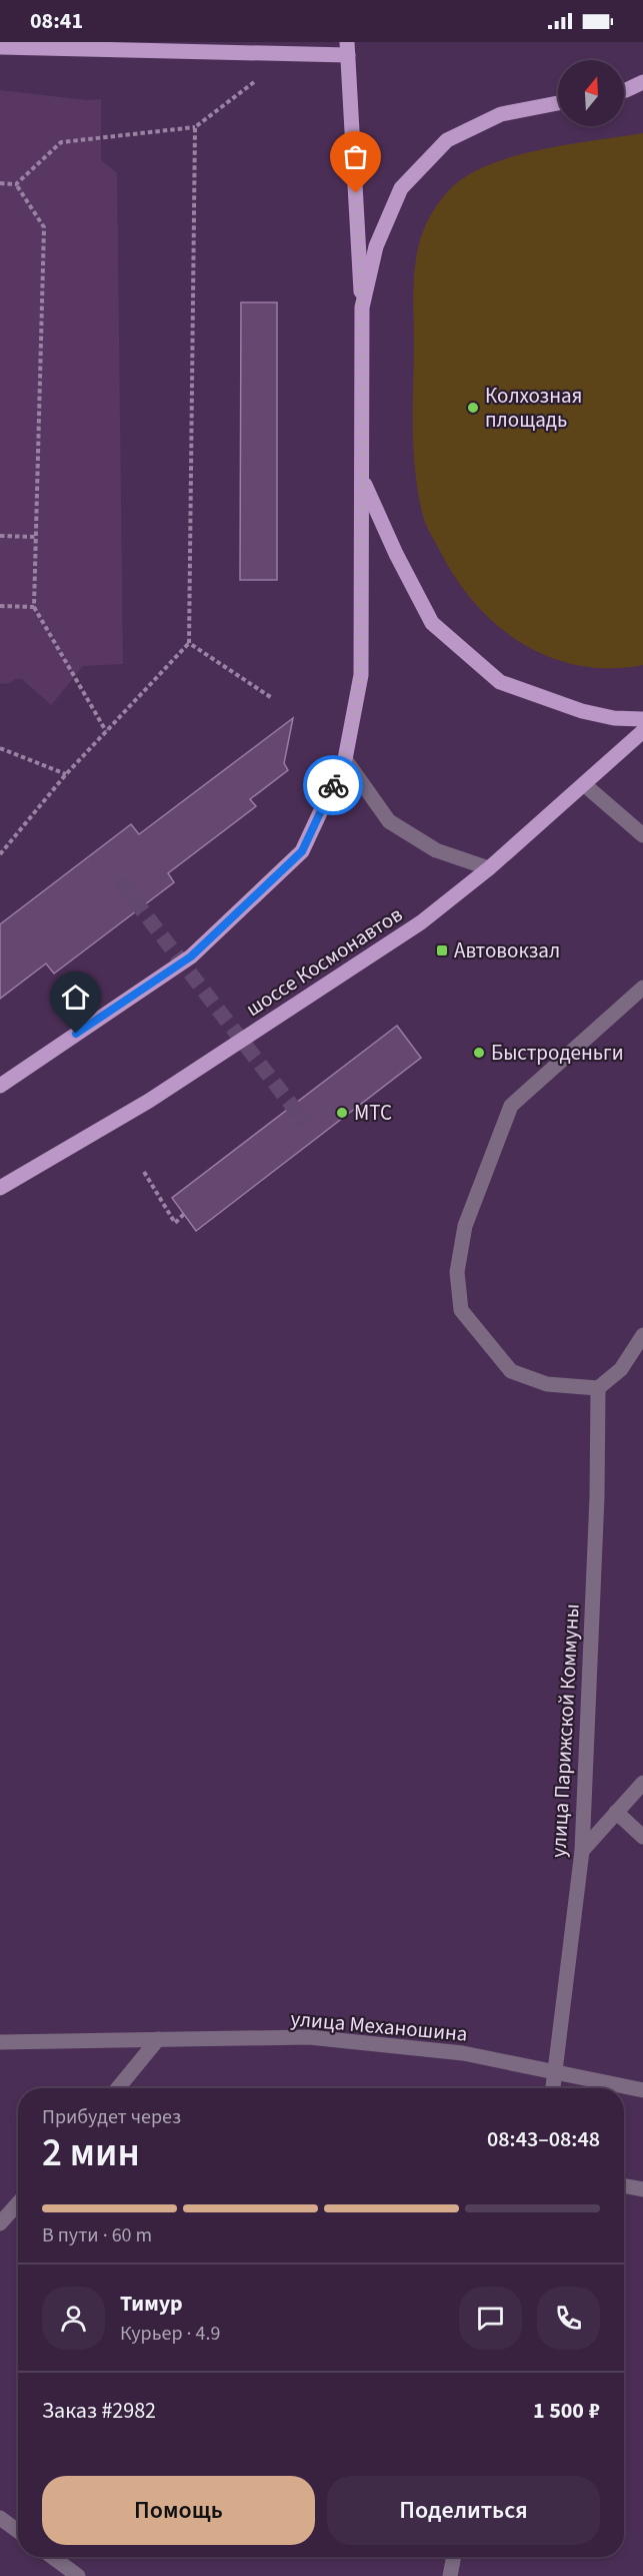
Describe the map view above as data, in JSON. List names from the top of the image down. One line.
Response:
{"streets":{"main road":["шоссе Космонавтов"],"street":["улица Парижской Коммуны","улица Механошина"]},"crossings":[["улица Парижской Коммуны","улица Механошина"]],"places":{"other":["Колхозная площадь","Быстроденьги","МТС"],"transit":["Автовокзал"]},"north":"top","page":{"status":"08:41","heading":["2 мин","Прибудет через","08:43–08:48"],"panel":["Тимур","Курьер · 4.9","Заказ #2982","1 500 ₽"],"bar":"В пути · 60 m","buttons":["Помощь","Поделиться"]}}
